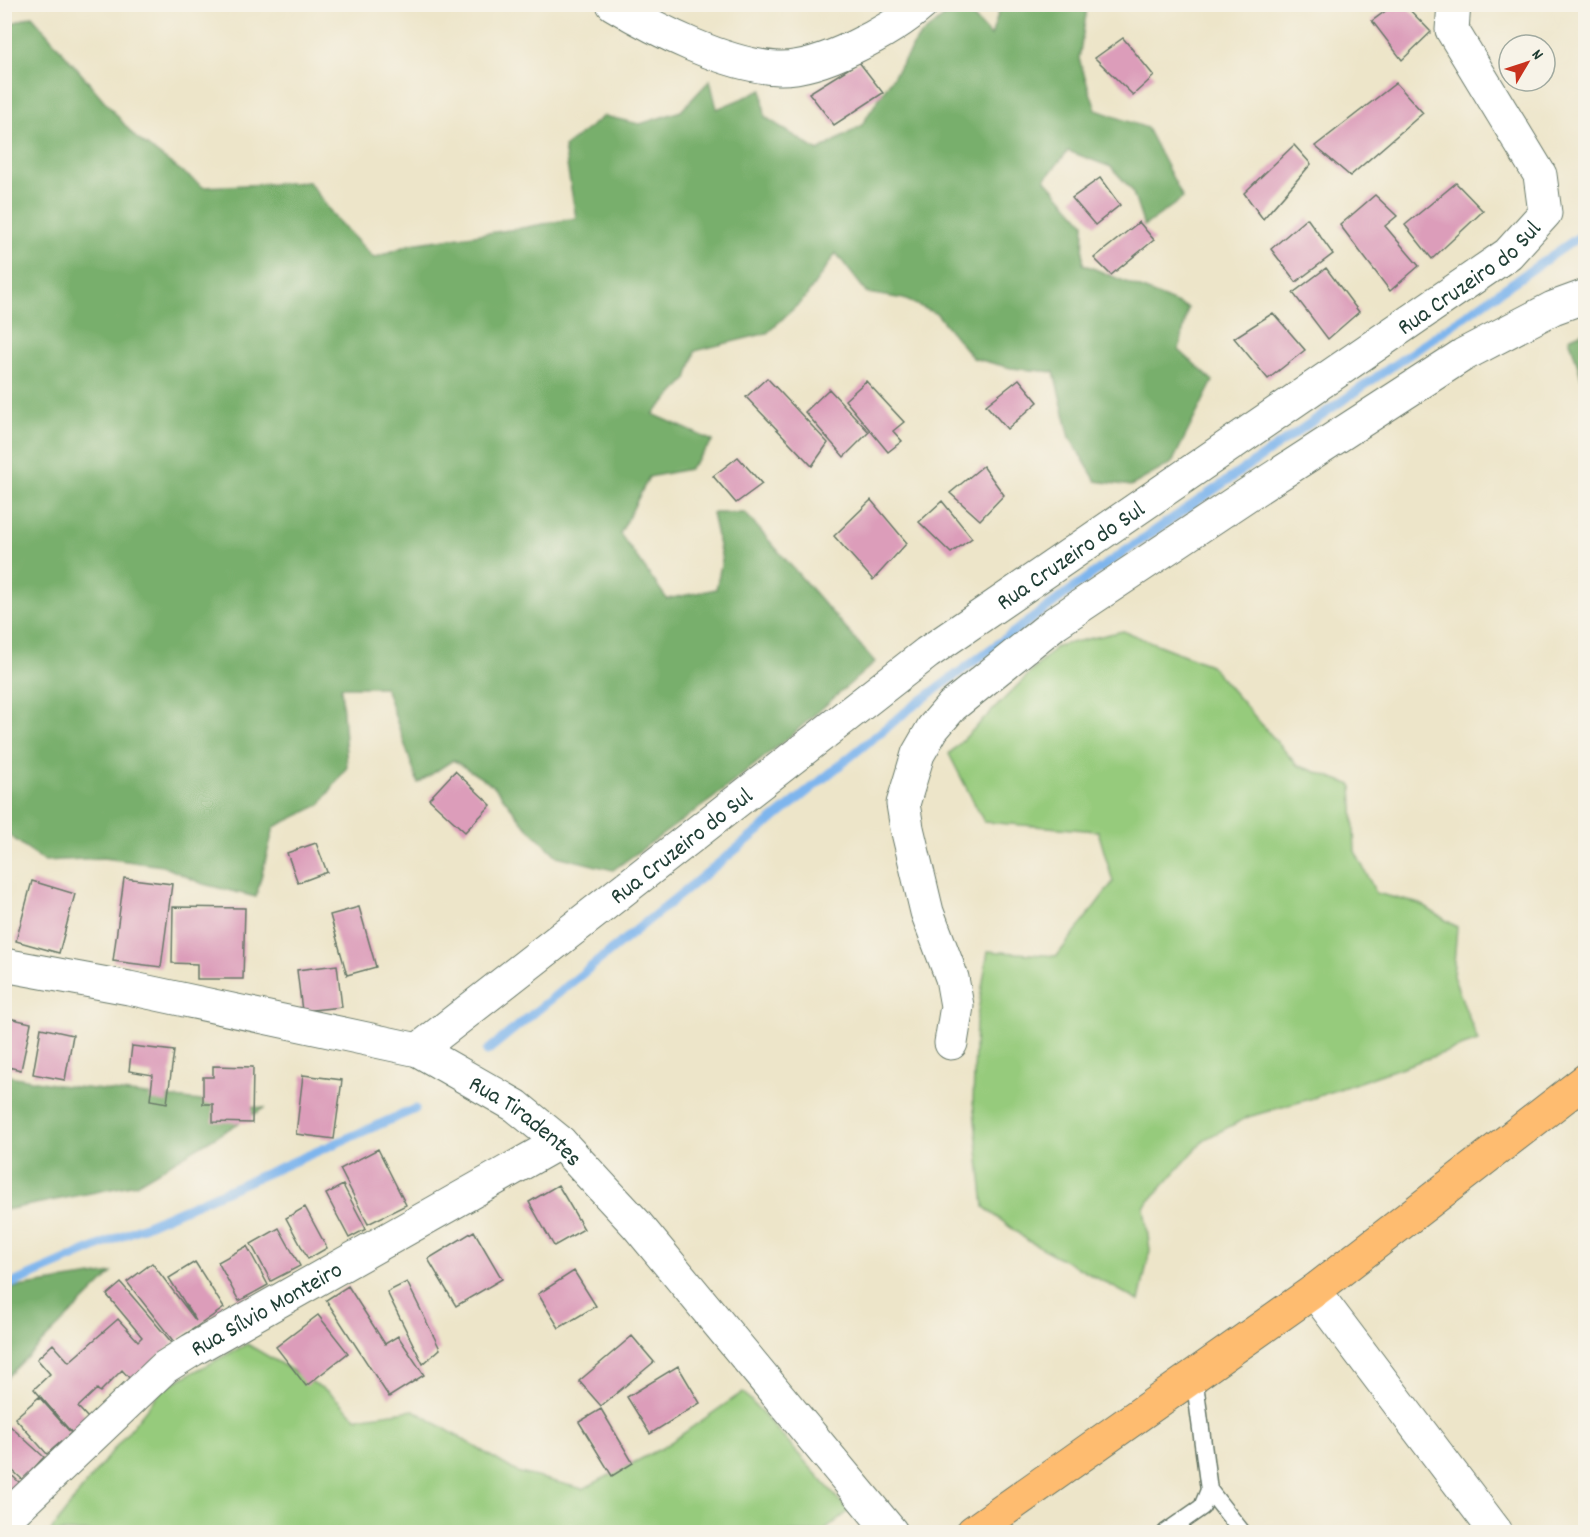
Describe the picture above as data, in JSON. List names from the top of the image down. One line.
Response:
{"streets":{"street":["Rua Cruzeiro do Sul","Rua Tiradentes","Rua Sílvio Monteiro"]},"crossings":[["Rua Cruzeiro do Sul","Rua Tiradentes"],["Rua Tiradentes","Rua Sílvio Monteiro"]],"north":"top right"}
